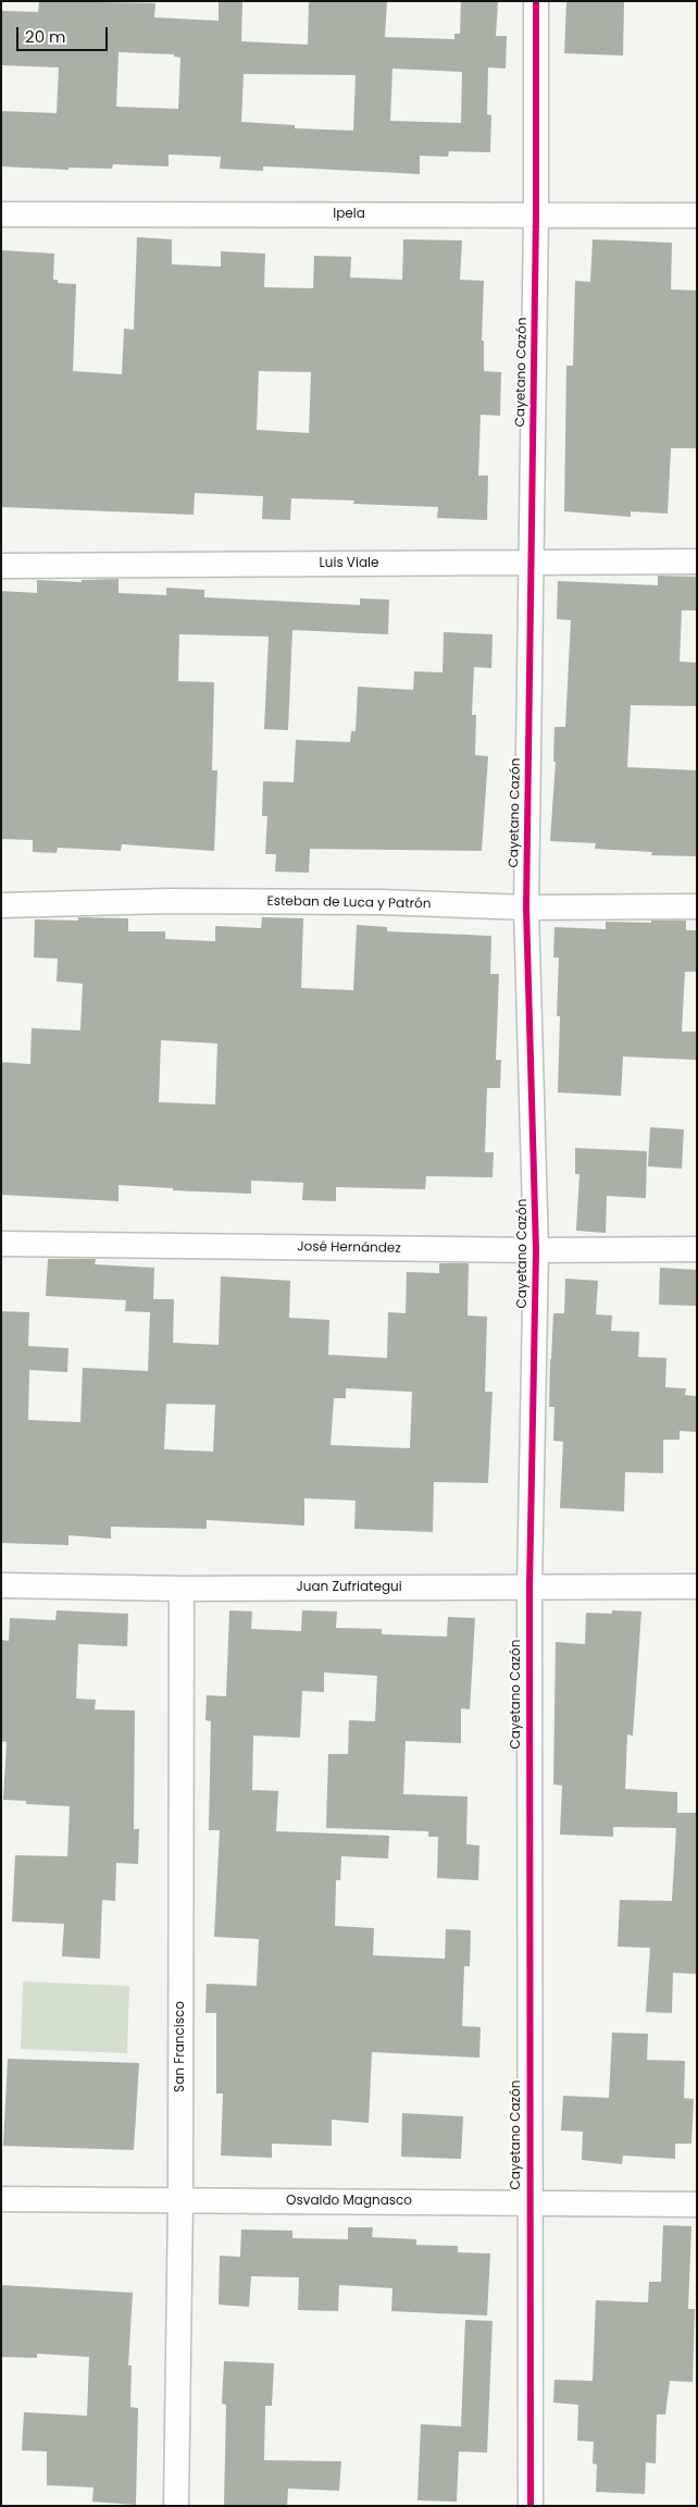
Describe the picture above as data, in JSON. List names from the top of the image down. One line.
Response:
{"streets":{"street":["Ipela","Cayetano Cazón","Luis Viale","Esteban de Luca y Patrón","José Hernández","Juan Zufriategui","San Francisco","Osvaldo Magnasco"]},"crossings":[["Ipela","Cayetano Cazón"],["Cayetano Cazón","Luis Viale"],["Cayetano Cazón","Esteban de Luca y Patrón"],["Cayetano Cazón","José Hernández"],["Cayetano Cazón","Juan Zufriategui"],["Cayetano Cazón","Osvaldo Magnasco"],["Juan Zufriategui","San Francisco"],["San Francisco","Osvaldo Magnasco"]],"scale_bar":"20 m"}
